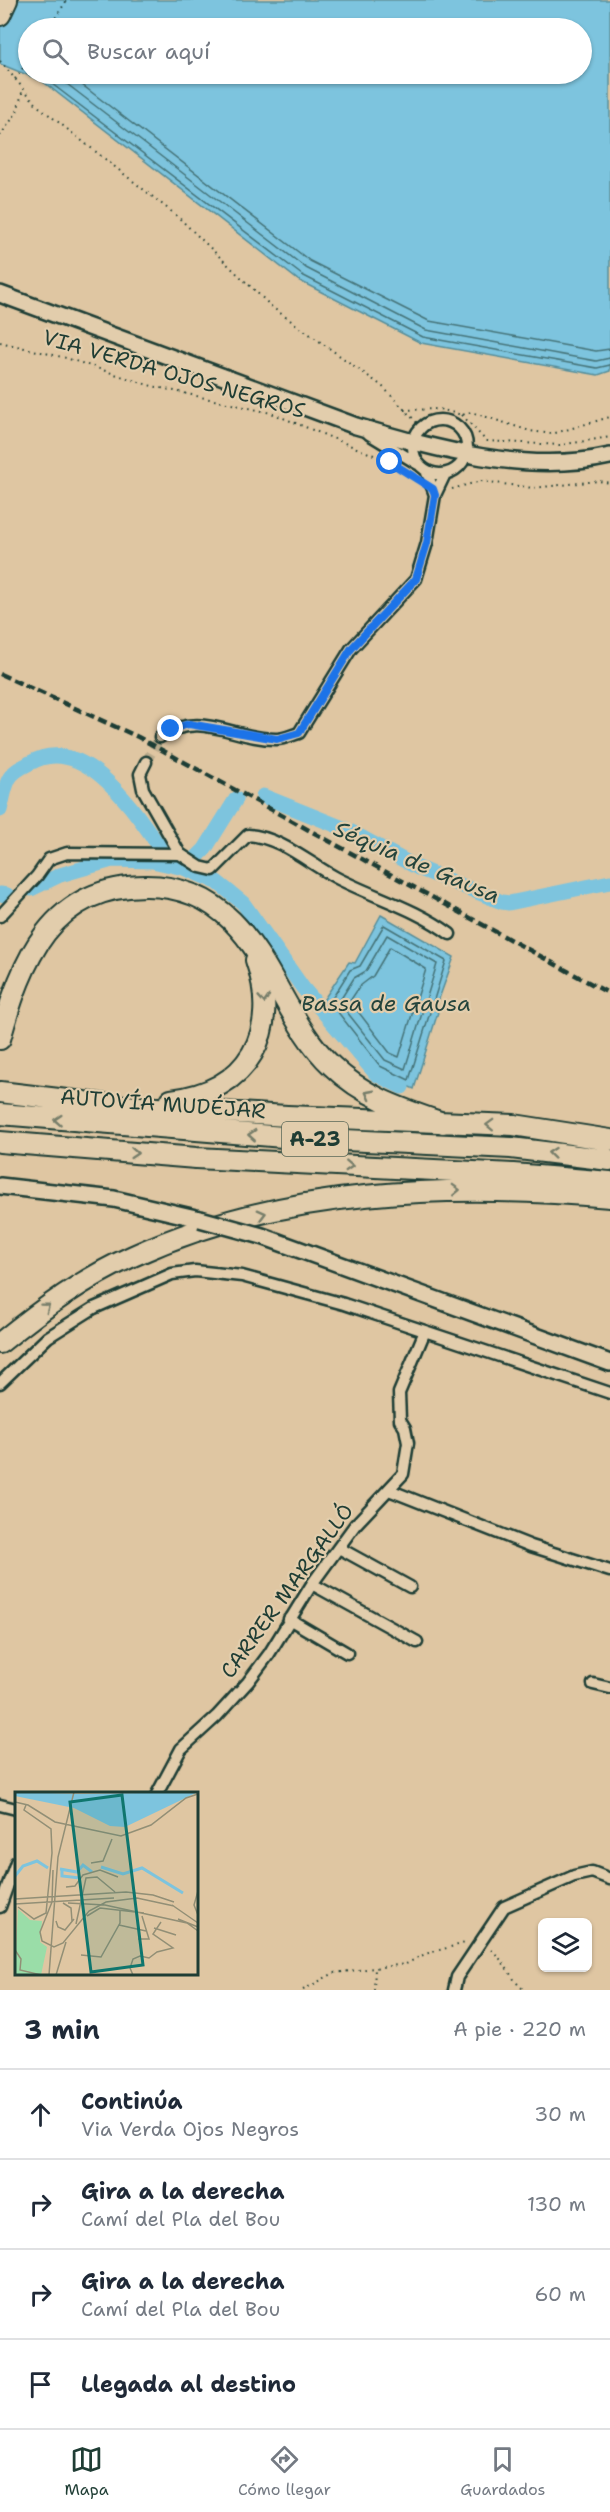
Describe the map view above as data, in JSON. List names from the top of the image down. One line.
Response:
{"streets":{"highway":["AUTOVÍA MUDÉJAR","A-23"],"street":["CARRER MARGALLÓ"],"path":["VIA VERDA OJOS NEGROS"]},"water":["Séquia de Gausa","Bassa de Gausa"],"page":{"search":"Buscar aquí","heading":["3 min","A pie · 220 m"],"list":[["Continúa","Via Verda Ojos Negros","30 m"],["Gira a la derecha","Camí del Pla del Bou","130 m"],["Gira a la derecha","Camí del Pla del Bou","60 m"],"Llegada al destino"],"nav":["Mapa","Cómo llegar","Guardados"]}}
